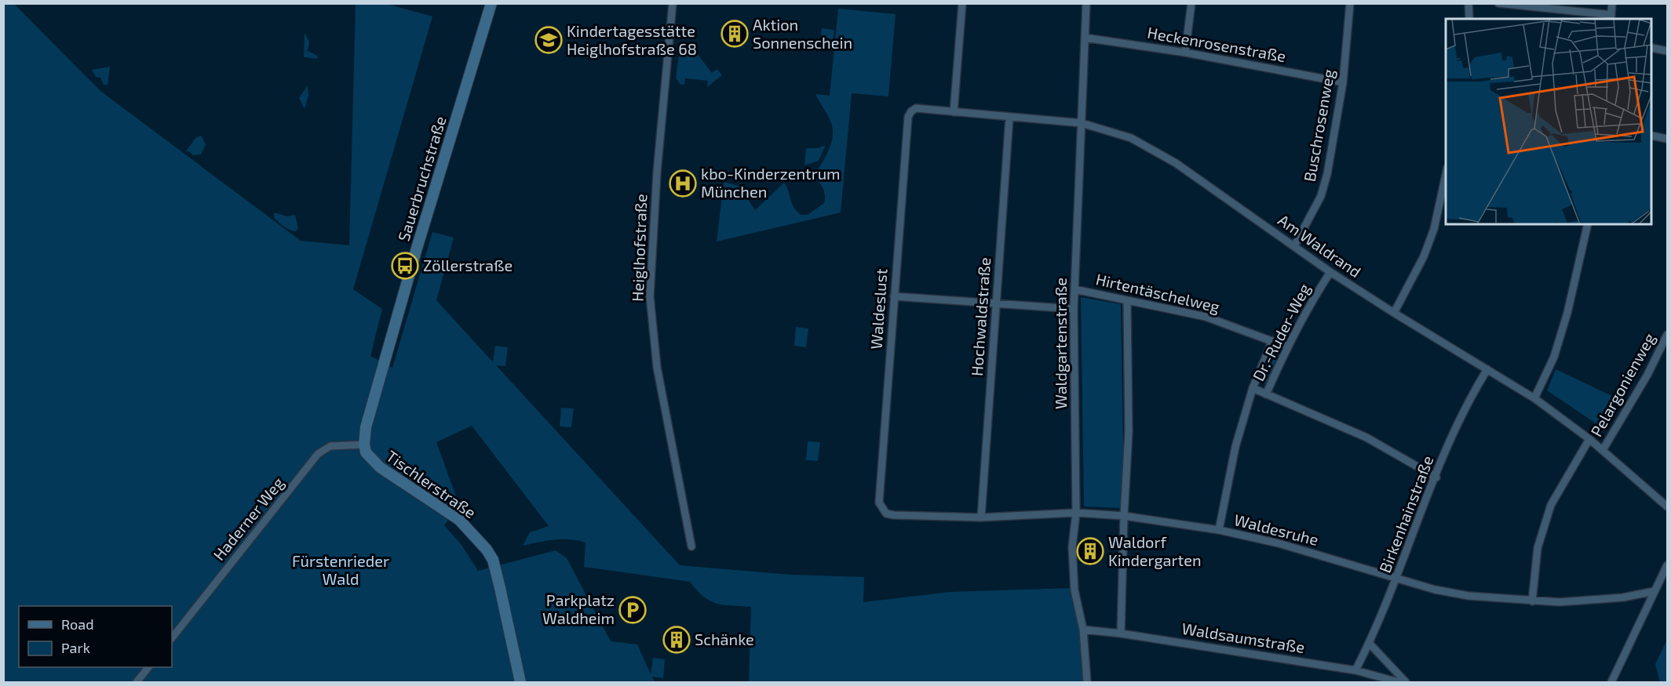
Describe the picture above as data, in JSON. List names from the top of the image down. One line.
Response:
{"streets":{"street":["Heckenrosenstraße","Buschrosenweg","Sauerbruchstraße","Am Waldrand","Heiglhofstraße","Hirtentäschelweg","Waldeslust","Hochwaldstraße","Dr.-Ruder-Weg","Waldgartenstraße","Pelargonienweg","Tischlerstraße","Birkenhainstraße","Haderner Weg","Waldesruhe","Waldsaumstraße"]},"crossings":[["Heckenrosenstraße","Buschrosenweg"],["Heckenrosenstraße","Waldgartenstraße"],["Buschrosenweg","Am Waldrand"],["Sauerbruchstraße","Tischlerstraße"],["Sauerbruchstraße","Haderner Weg"],["Am Waldrand","Waldeslust"],["Am Waldrand","Hochwaldstraße"],["Am Waldrand","Dr.-Ruder-Weg"],["Am Waldrand","Waldgartenstraße"],["Am Waldrand","Pelargonienweg"],["Am Waldrand","Birkenhainstraße"],["Hirtentäschelweg","Dr.-Ruder-Weg"],["Hirtentäschelweg","Waldgartenstraße"],["Waldeslust","Waldesruhe"],["Hochwaldstraße","Waldesruhe"],["Dr.-Ruder-Weg","Waldesruhe"],["Waldgartenstraße","Waldesruhe"],["Waldgartenstraße","Waldsaumstraße"],["Pelargonienweg","Waldesruhe"],["Tischlerstraße","Haderner Weg"],["Birkenhainstraße","Waldesruhe"],["Birkenhainstraße","Waldsaumstraße"]],"parks":["Fürstenrieder Wald"],"places":{"building":["Aktion Sonnenschein","Waldorf Kindergarten","Schänke"],"school or university":["Kindertagesstätte Heiglhofstraße 68"],"hospital":["kbo-Kinderzentrum München"],"bus stop":["Zöllerstraße"],"parking":["Parkplatz Waldheim"]},"legend":["Road","Park"]}
